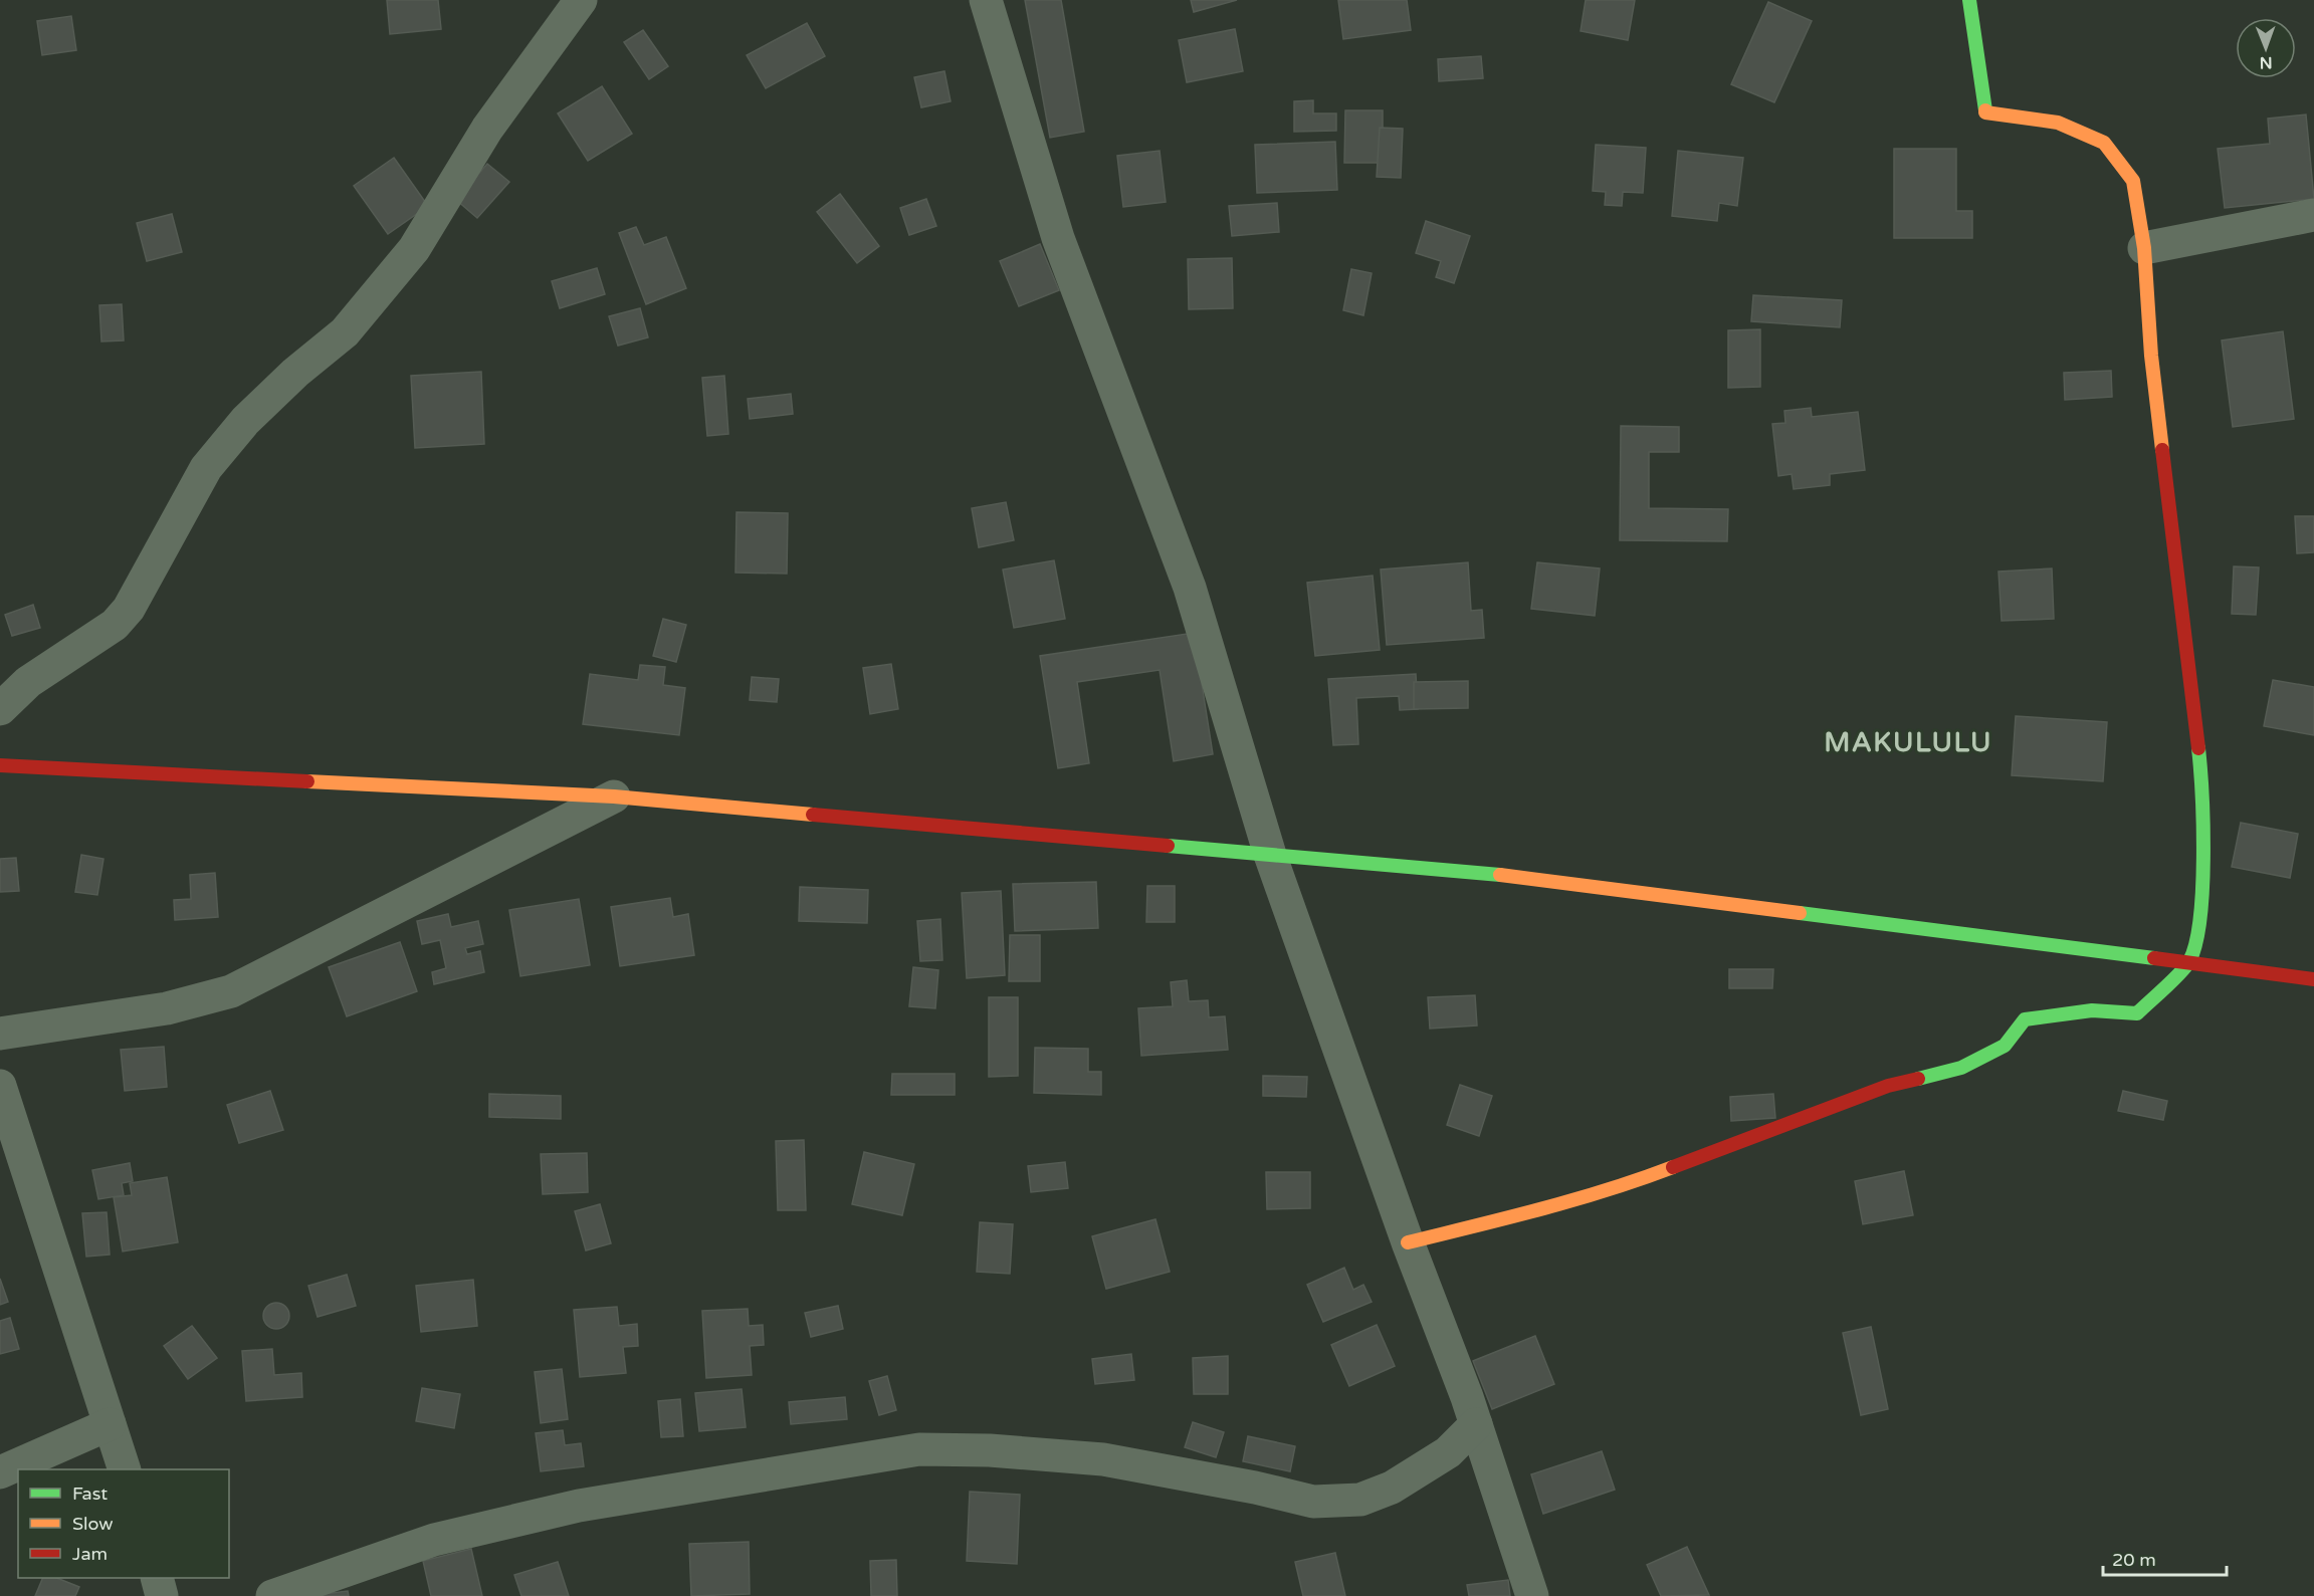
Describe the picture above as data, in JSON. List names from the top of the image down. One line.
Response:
{"districts":["MAKULULU"],"legend":["Fast","Slow","Jam"],"scale_bar":"20 m","north":"bottom"}
